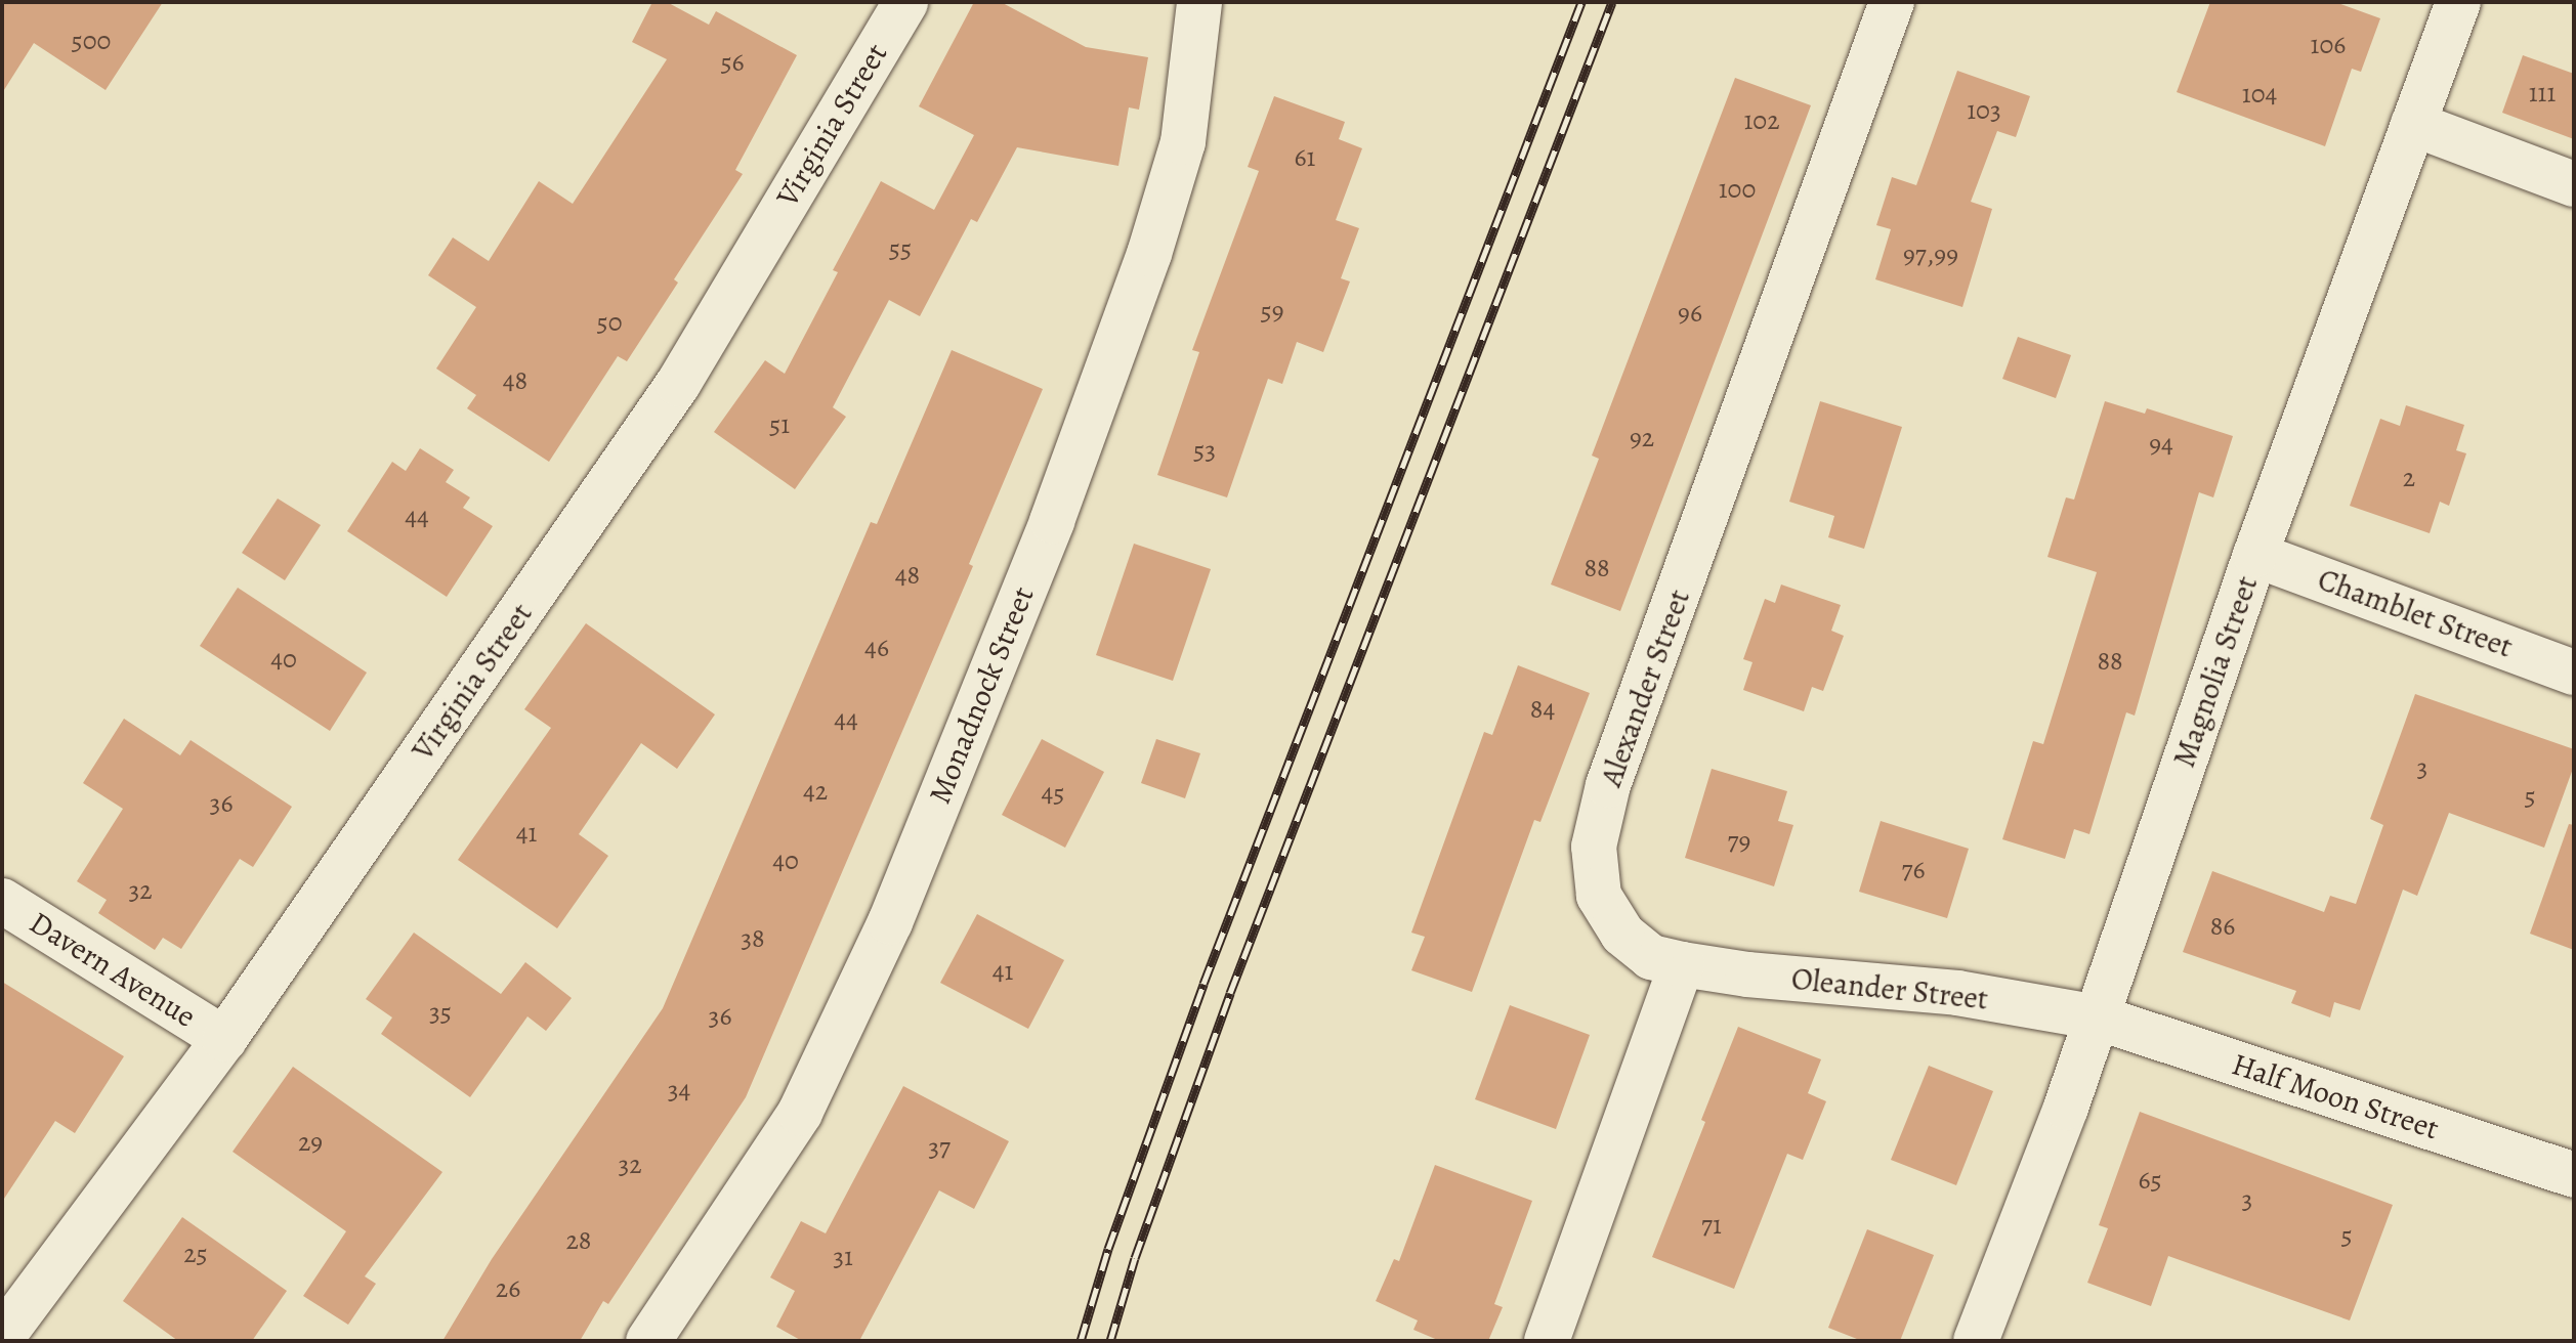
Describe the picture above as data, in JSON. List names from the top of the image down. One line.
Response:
{"streets":{"street":["Virginia Street","Chamblet Street","Magnolia Street","Alexander Street","Monadnock Street","Davern Avenue","Oleander Street","Half Moon Street"]},"crossings":[["Virginia Street","Davern Avenue"],["Chamblet Street","Magnolia Street"],["Magnolia Street","Oleander Street"],["Magnolia Street","Half Moon Street"],["Alexander Street","Oleander Street"],["Oleander Street","Half Moon Street"]],"house_numbers":["500","106","56","111","104","103","102","61","100","55","97,99","59","96","50","48","51","92","94","53","2","44","88","48","46","40","88","84","44","3","42","45","5","36","41","79","40","76","32","86","38","41","35","36","34","29","37","32","65","3","71","5","28","25","31","26"]}
